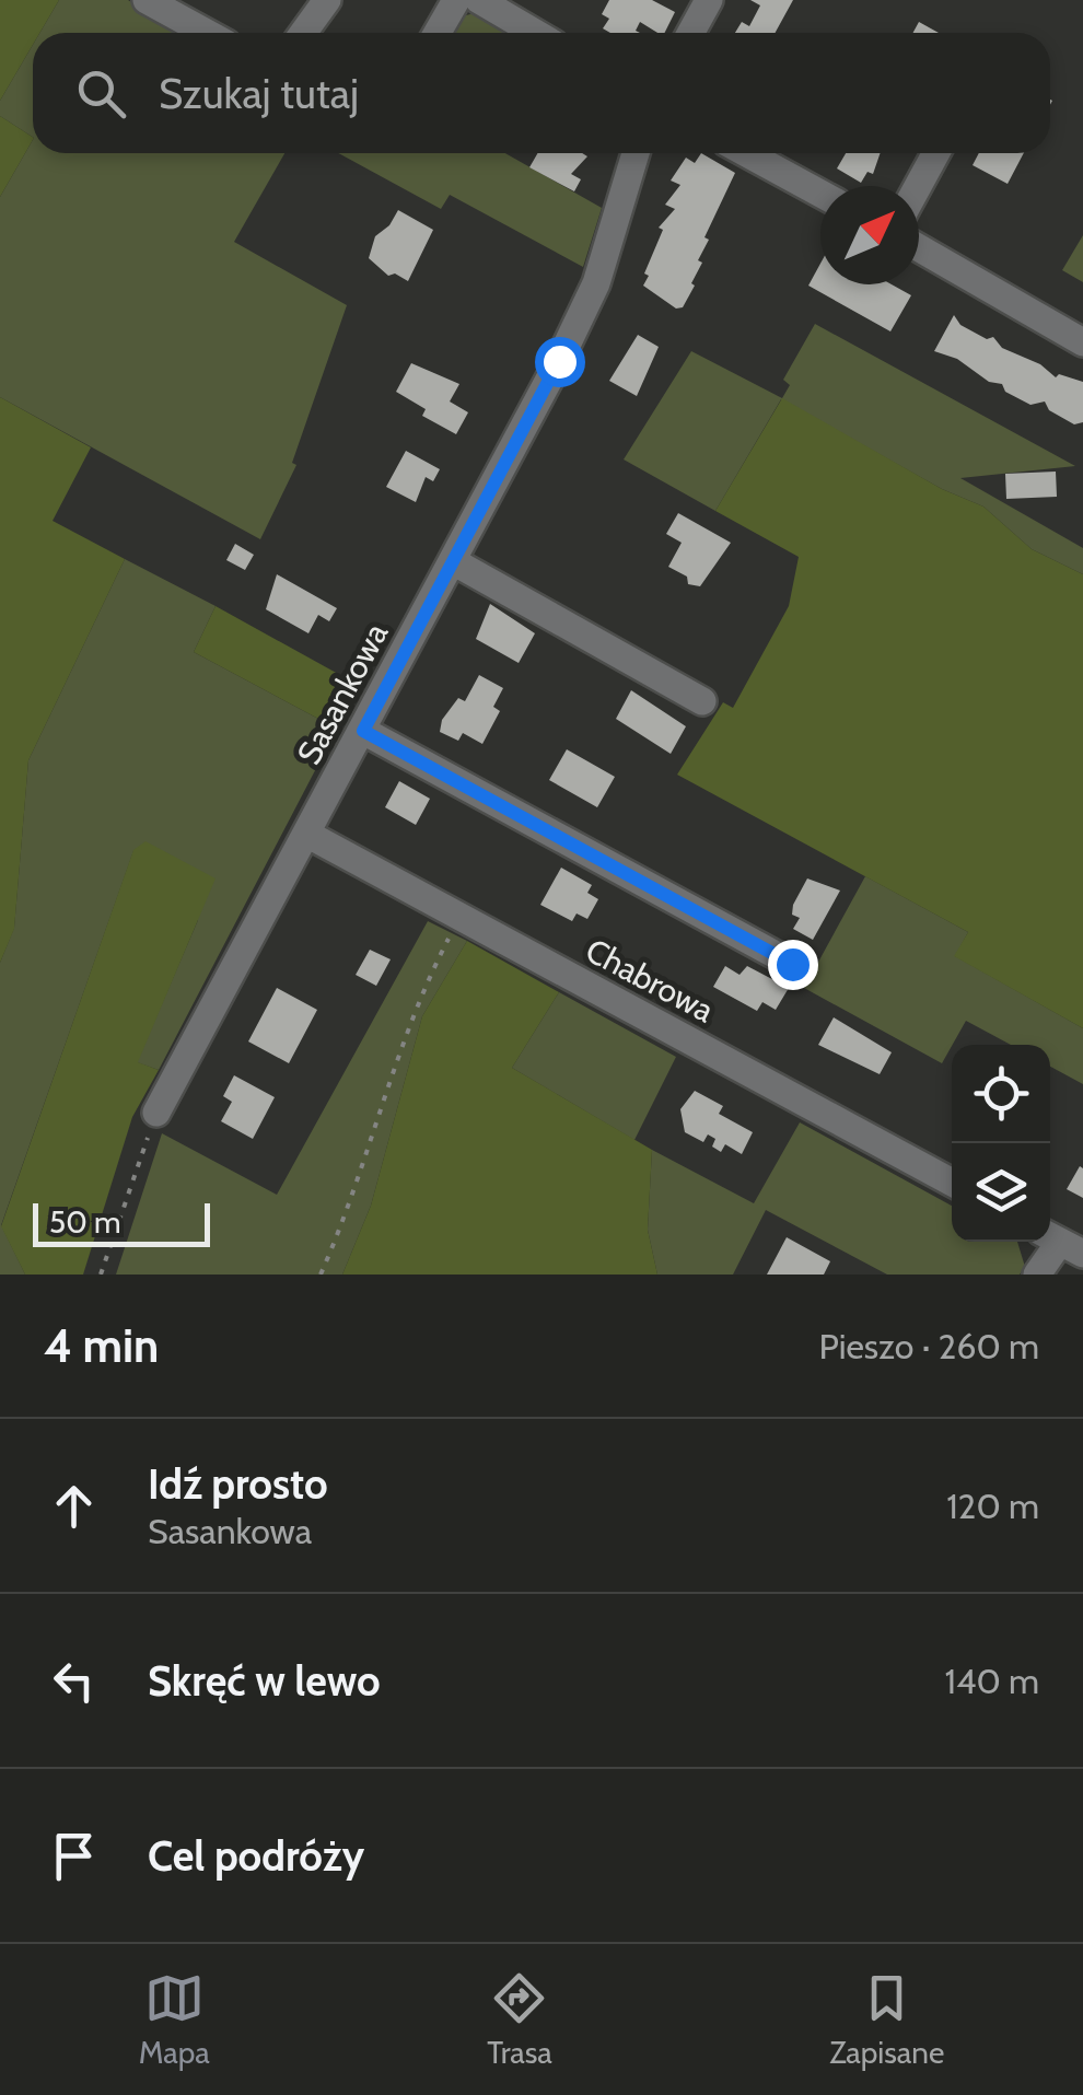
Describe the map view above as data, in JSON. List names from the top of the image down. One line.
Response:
{"streets":{"street":["Sasankowa","Chabrowa"]},"crossings":[["Sasankowa","Chabrowa"]],"scale_bar":"50 m","north":"top right","page":{"search":"Szukaj tutaj","scale":"50 m","heading":["4 min","Pieszo · 260 m"],"list":[["Idź prosto","Sasankowa","120 m"],["Skręć w lewo","140 m"],"Cel podróży"],"nav":["Mapa","Trasa","Zapisane"]}}
